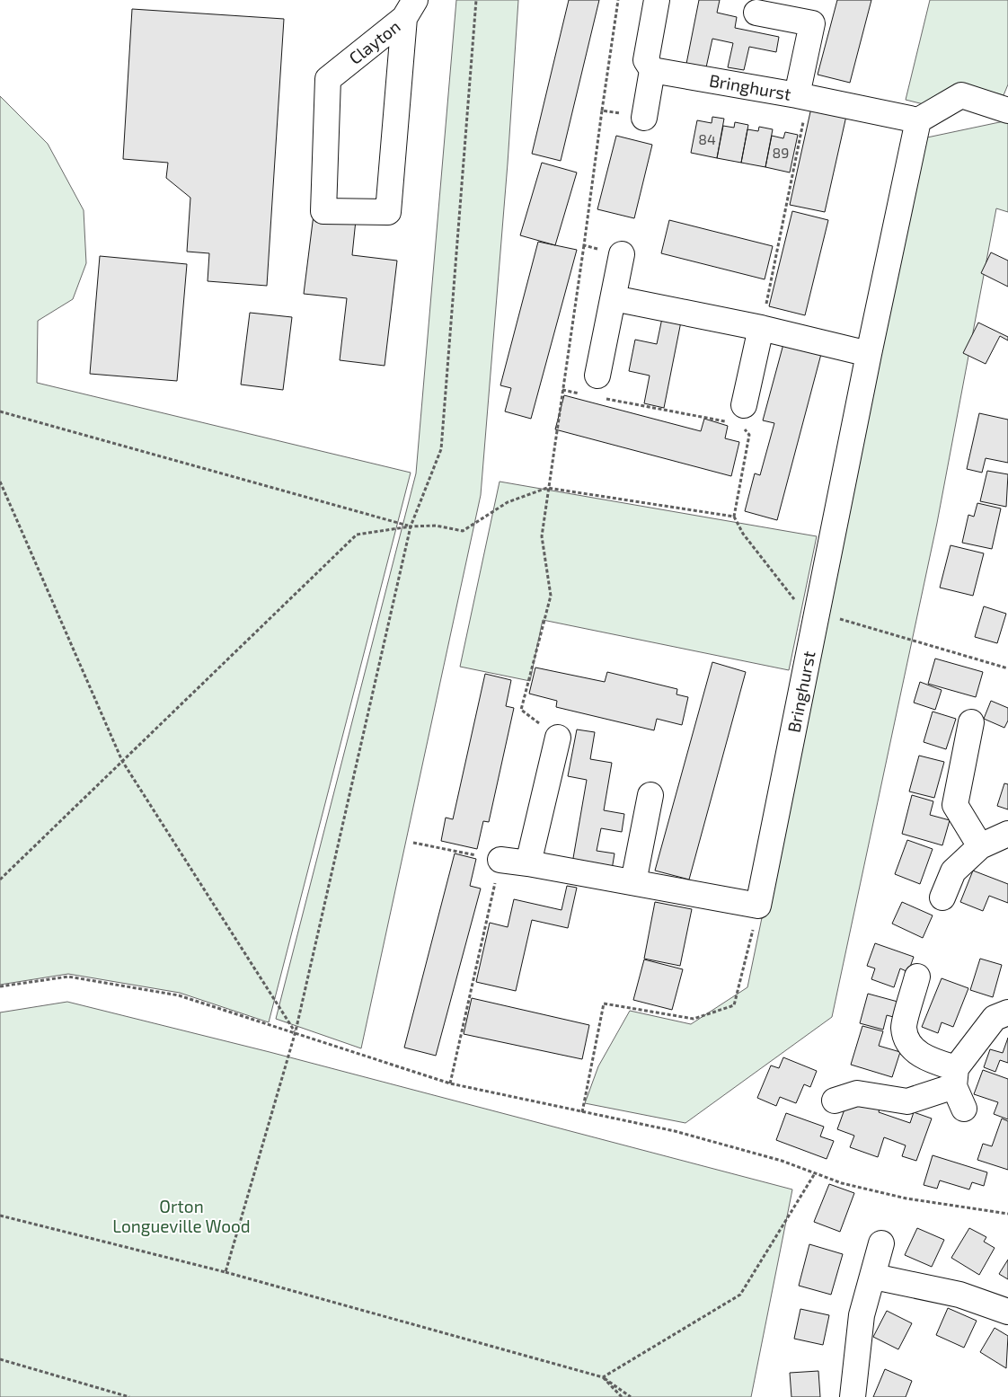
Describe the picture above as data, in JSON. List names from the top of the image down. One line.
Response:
{"streets":{"street":["Clayton","Bringhurst"]},"parks":["Orton Longueville Wood"],"house_numbers":["84","89"]}
